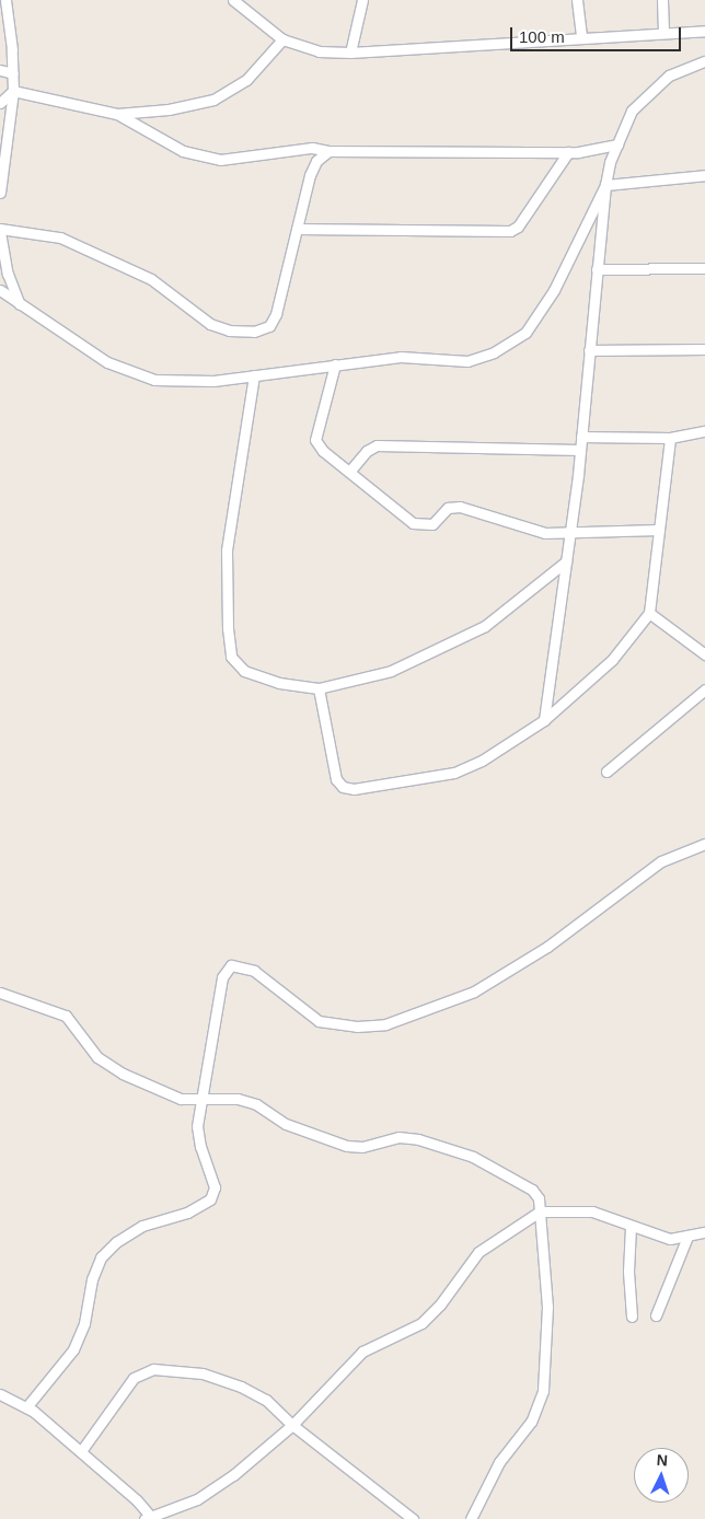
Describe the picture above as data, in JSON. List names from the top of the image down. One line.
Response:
{"scale_bar":"100 m","north":"top"}
